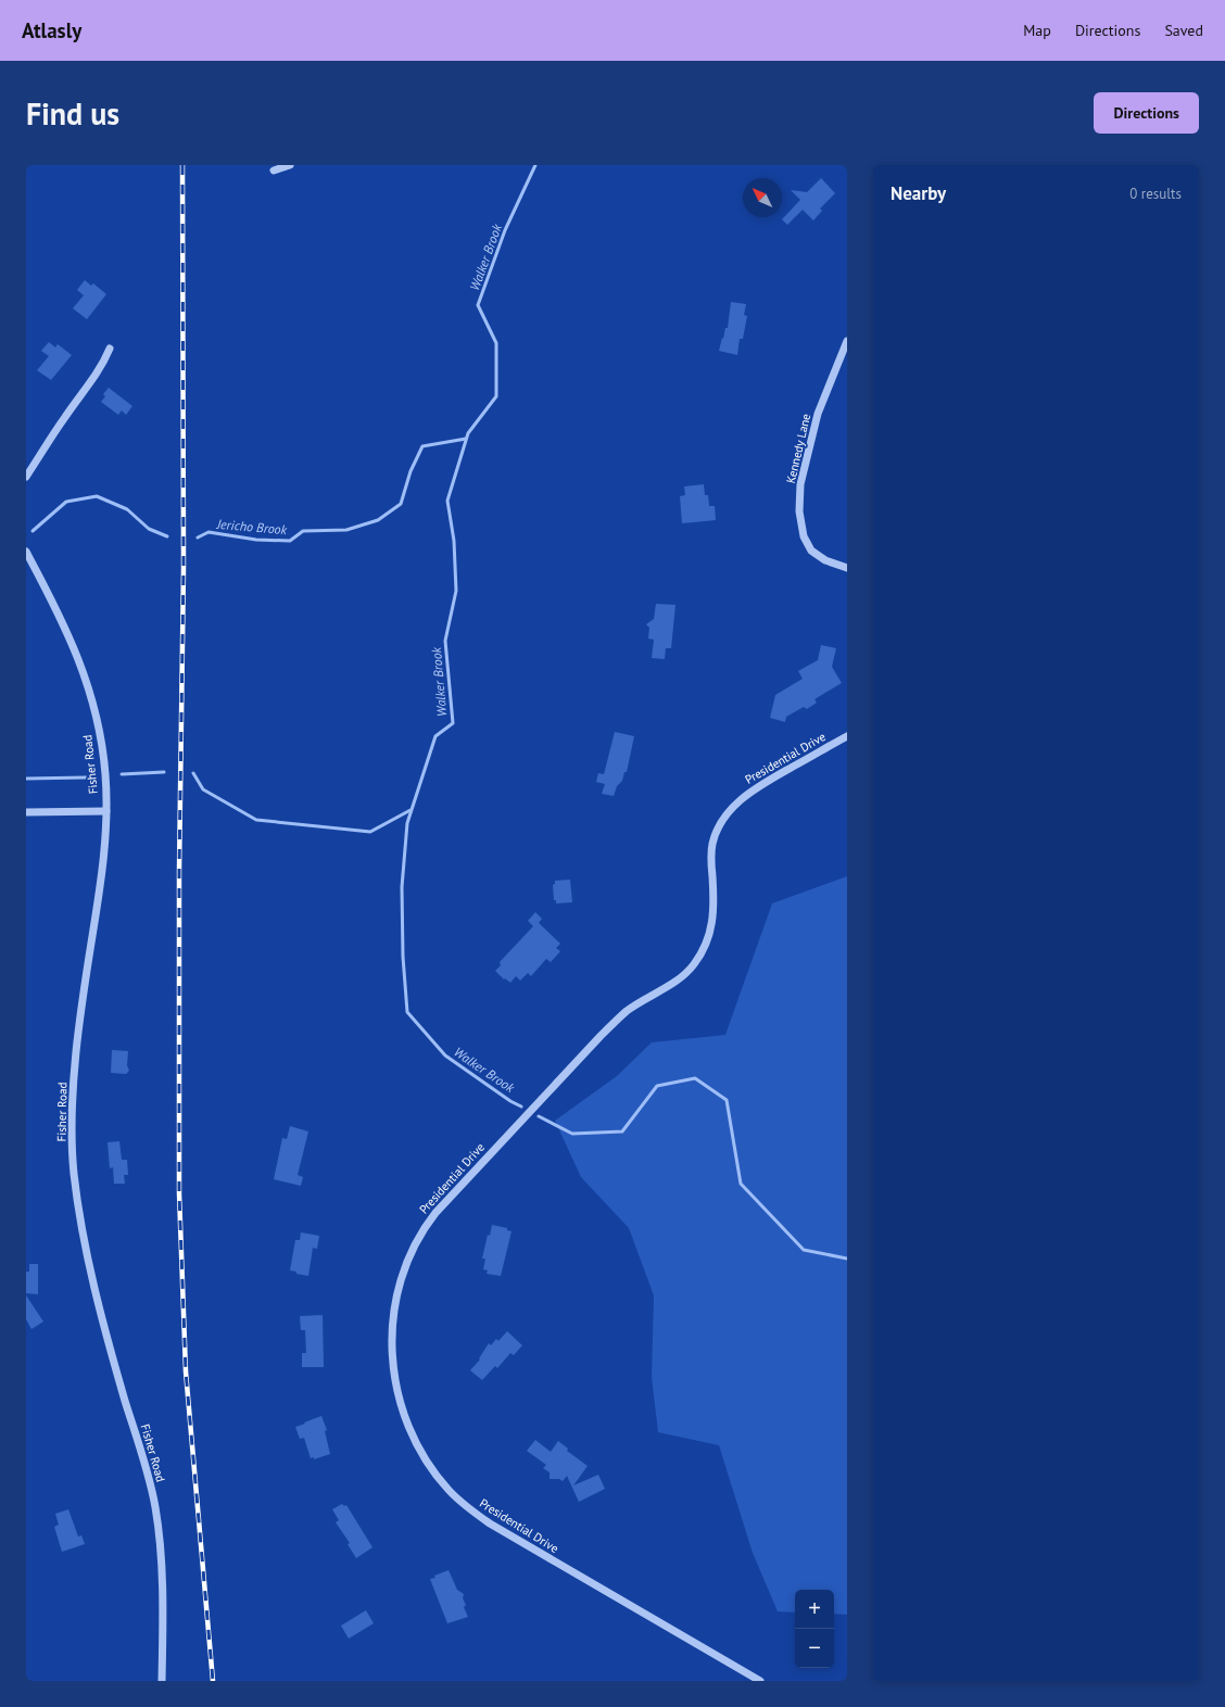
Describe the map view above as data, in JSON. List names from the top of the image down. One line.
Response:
{"streets":{"street":["Kennedy Lane","Presidential Drive","Fisher Road"]},"water":["Walker Brook","Jericho Brook"],"north":"top left","page":{"header":"Atlasly","nav":["Map","Directions","Saved"],"buttons":"Directions","title":"Find us","heading":["Nearby","0 results"],"map_buttons":["+","−"]}}
